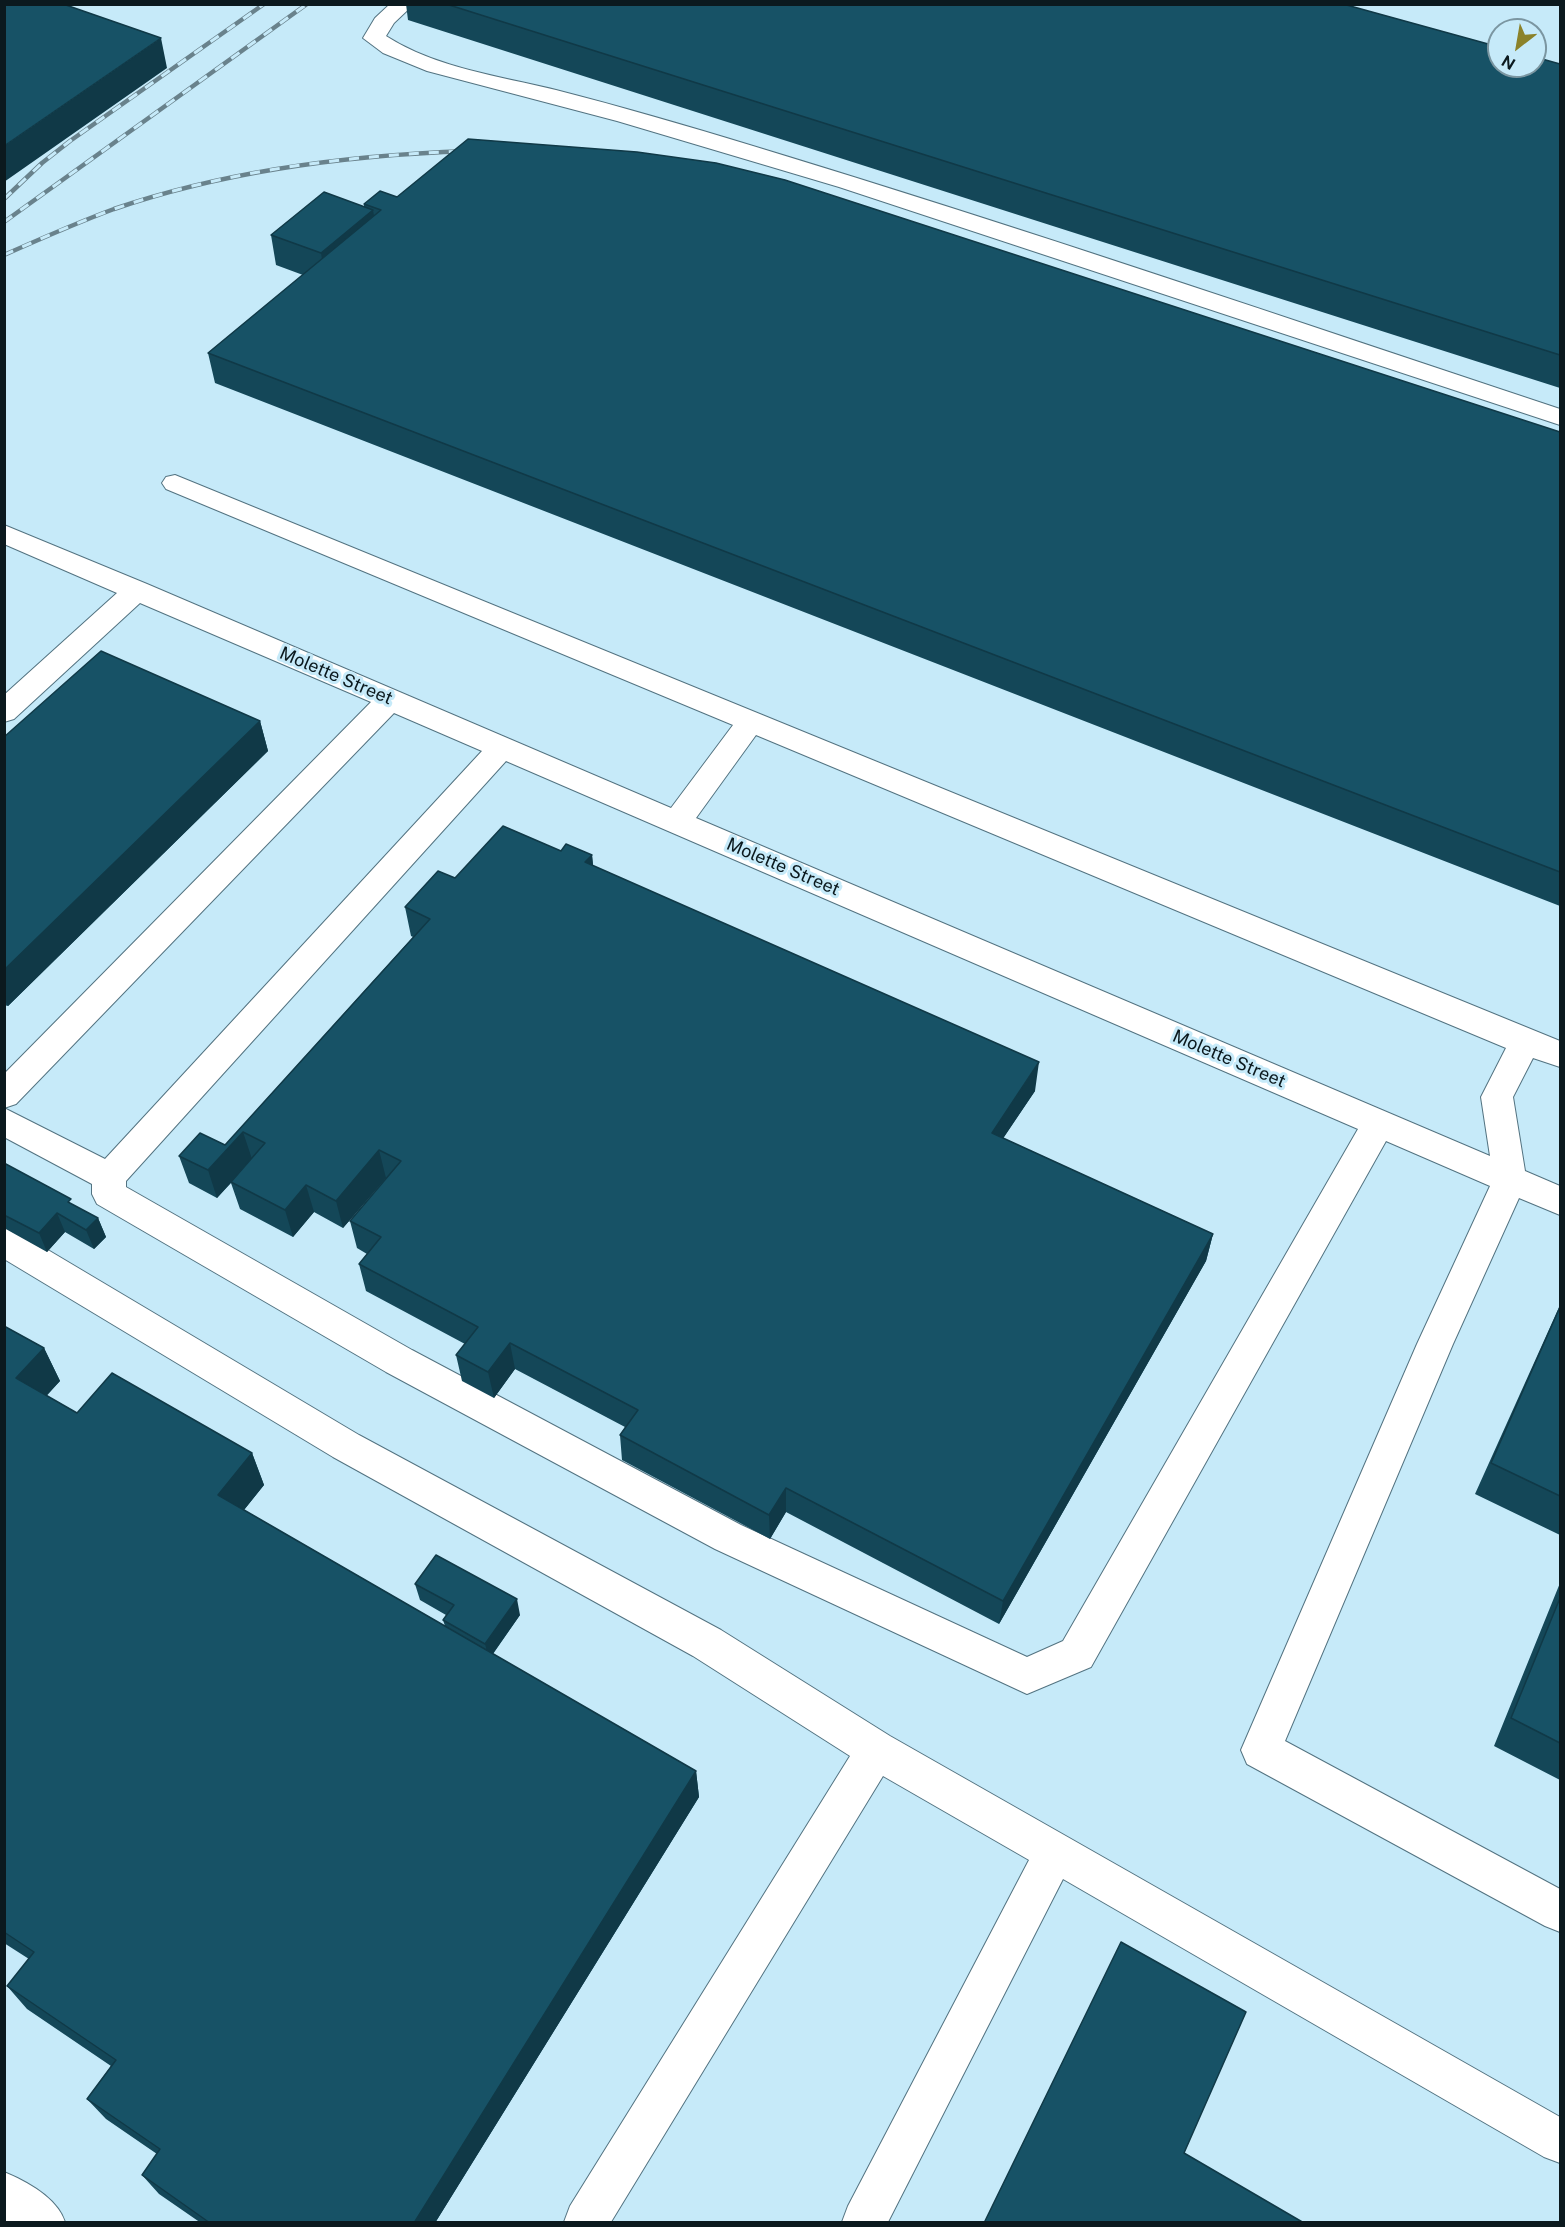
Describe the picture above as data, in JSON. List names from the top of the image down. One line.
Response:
{"streets":{"street":["Molette Street"]},"north":"bottom left"}
